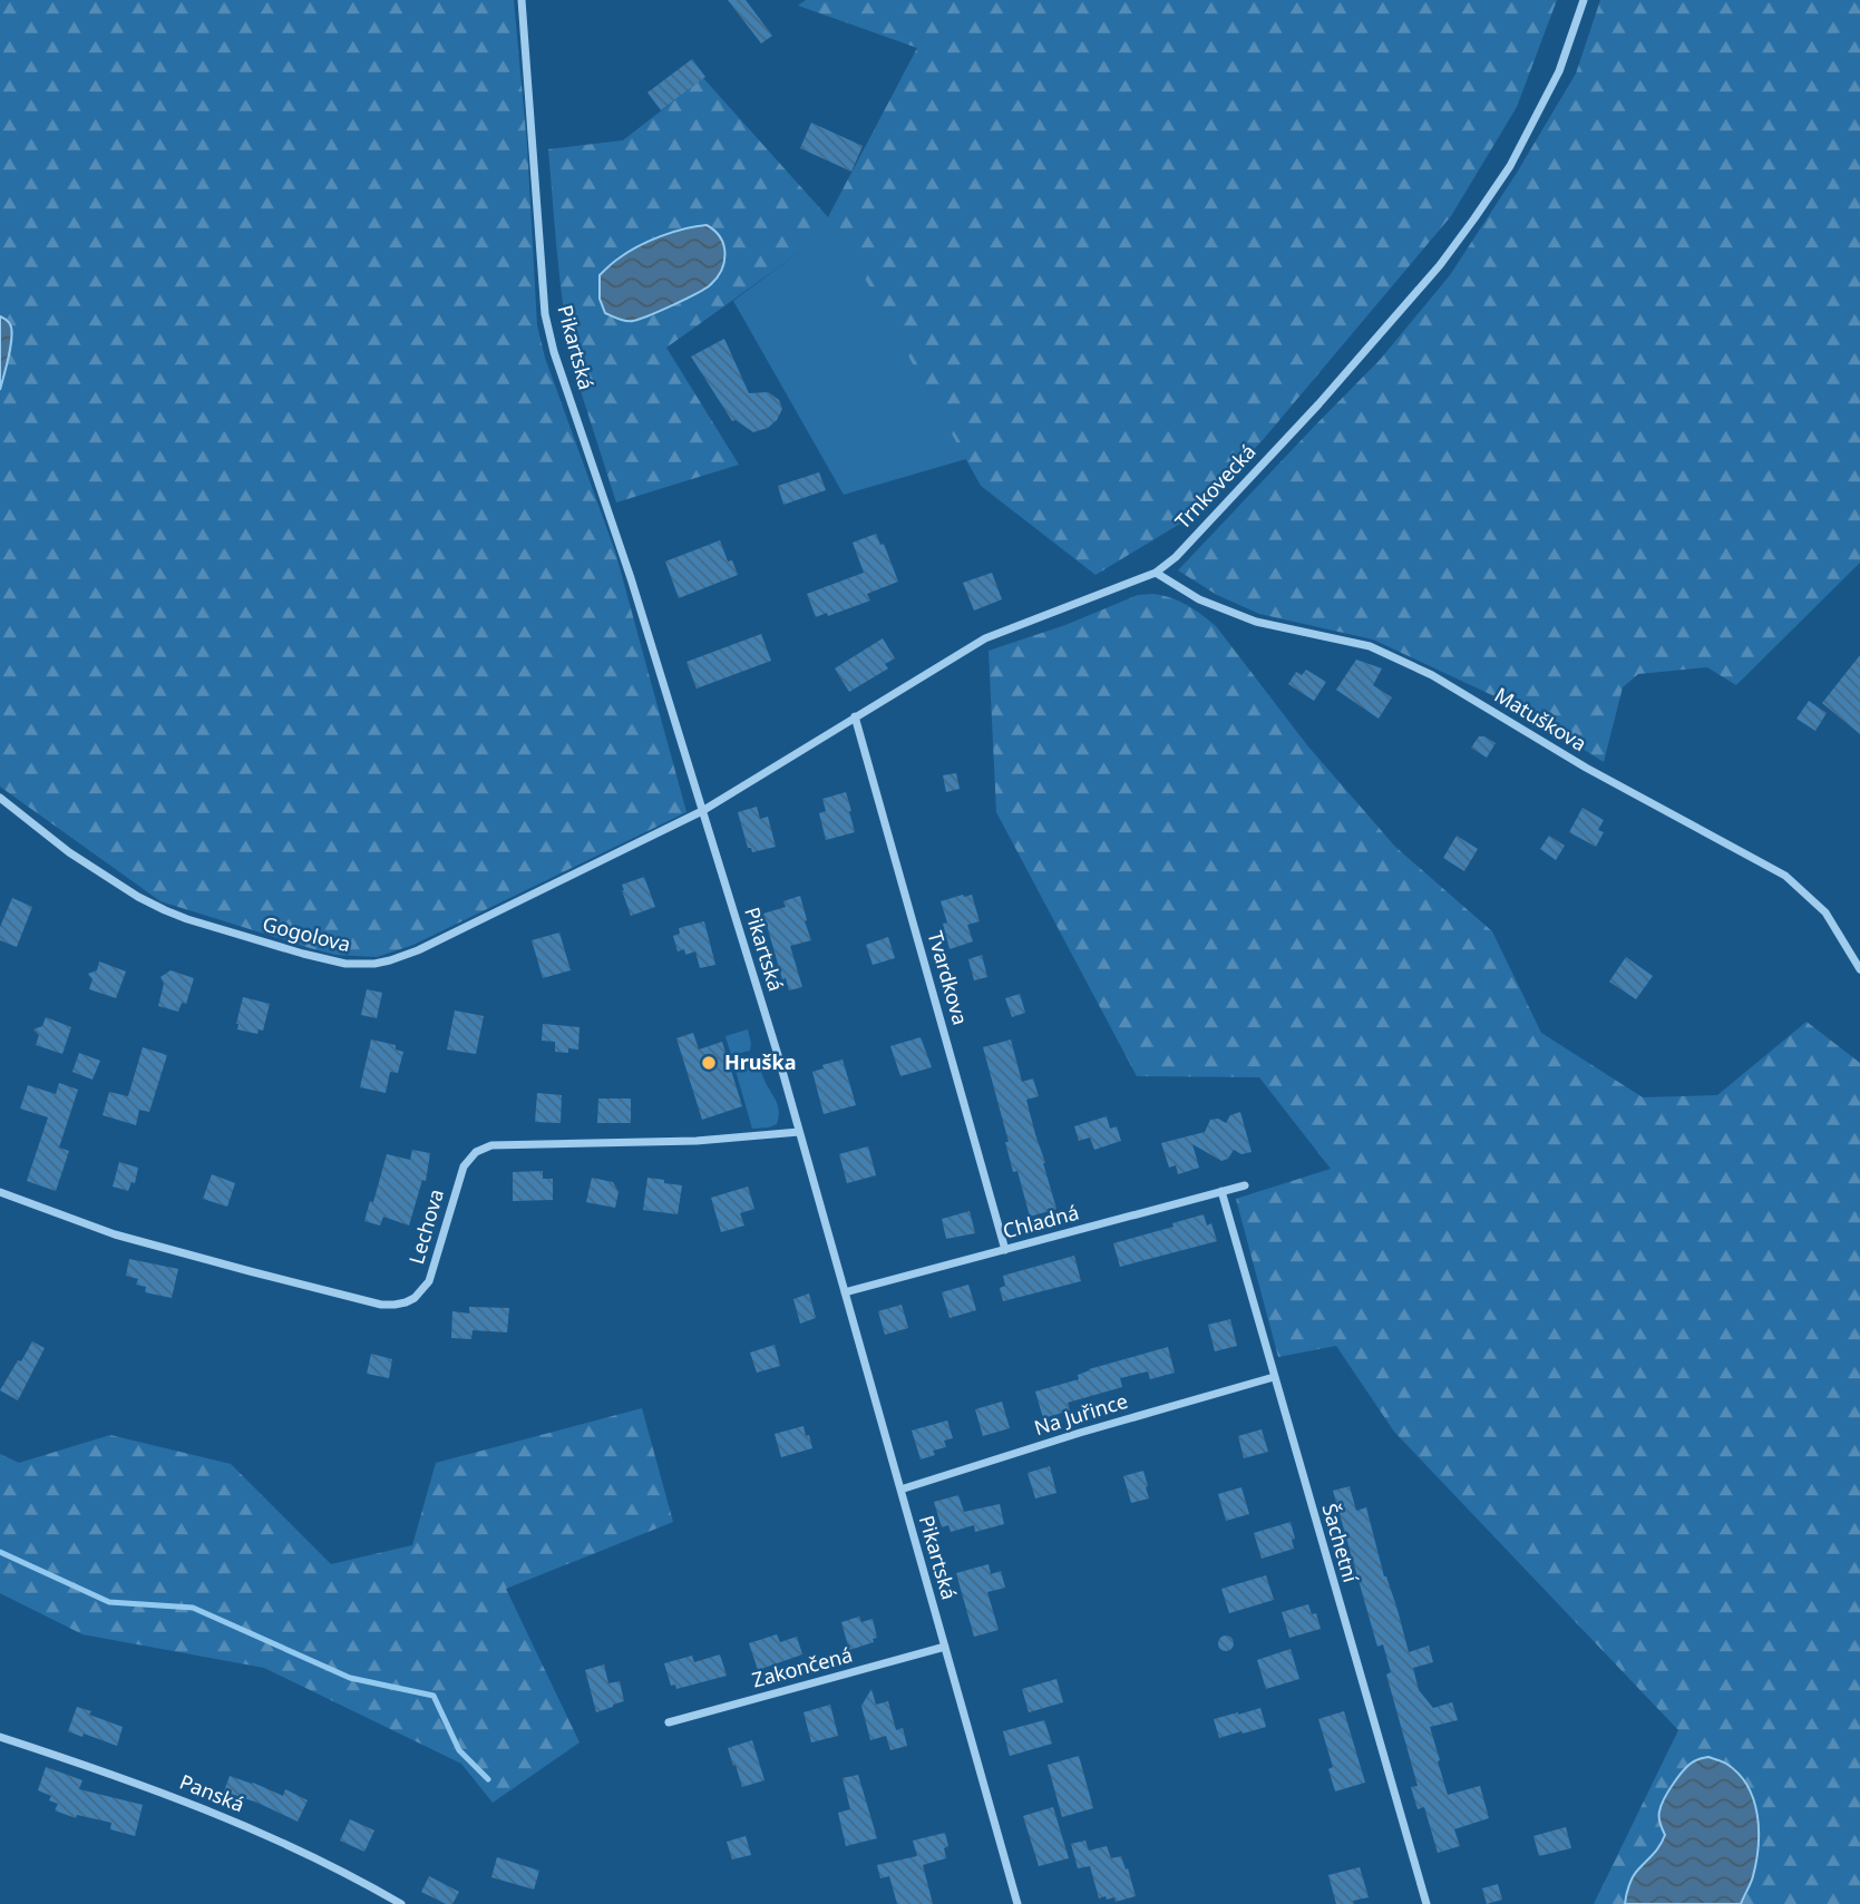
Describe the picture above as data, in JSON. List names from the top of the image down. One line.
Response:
{"streets":{"street":["Pikartská","Trnkovecká","Matuškova","Gogolova","Tvardkova","Chladná","Lechova","Na Juřince","Šachetní","Zakončená","Panská"]},"crossings":[["Pikartská","Trnkovecká"],["Pikartská","Gogolova"],["Pikartská","Chladná"],["Pikartská","Lechova"],["Pikartská","Na Juřince"],["Pikartská","Zakončená"],["Trnkovecká","Matuškova"],["Trnkovecká","Gogolova"],["Trnkovecká","Tvardkova"],["Tvardkova","Chladná"],["Chladná","Šachetní"],["Na Juřince","Šachetní"]],"places":["Hruška"]}
